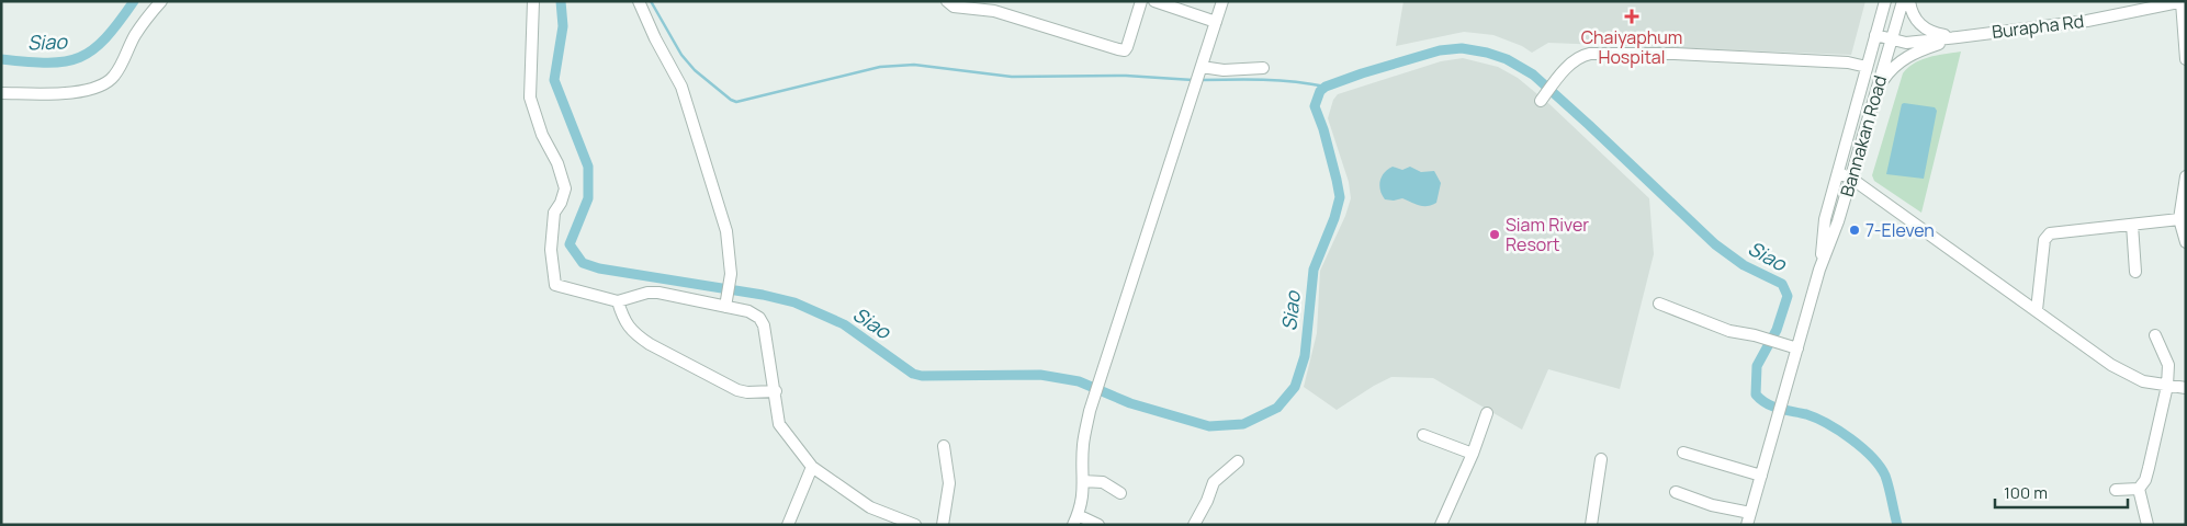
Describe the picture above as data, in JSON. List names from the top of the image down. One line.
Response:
{"streets":{"street":["Burapha Rd","Bannakan Road"]},"crossings":[["Burapha Rd","Bannakan Road"]],"water":["Siao"],"places":{"health":["Chaiyaphum Hospital"],"other":["7-Eleven","Siam River Resort"]},"scale_bar":"100 m"}
